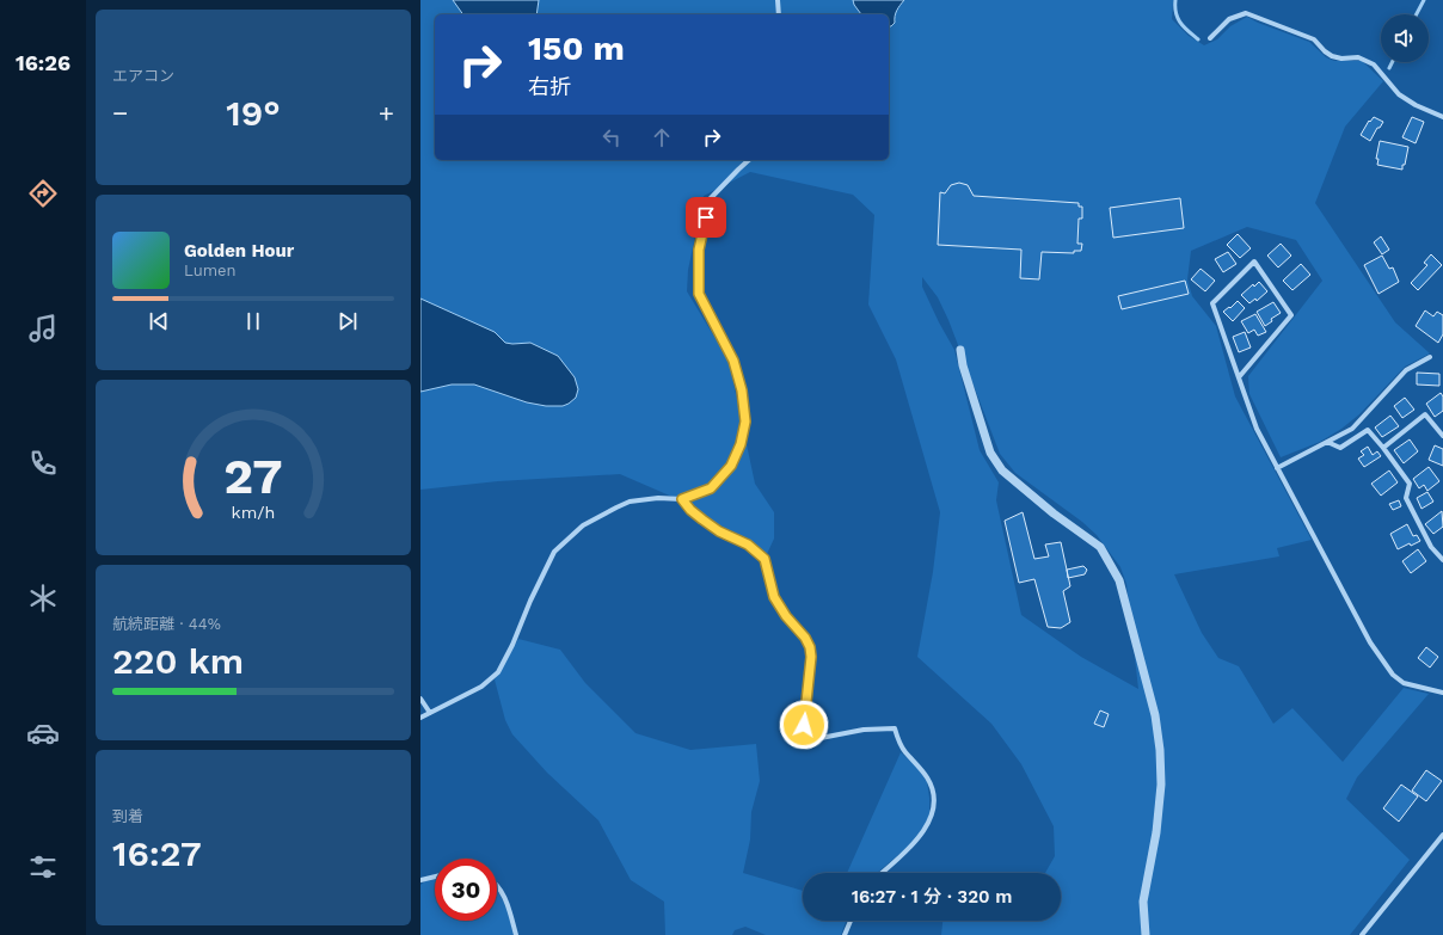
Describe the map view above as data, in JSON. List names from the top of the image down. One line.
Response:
{"page":{"tabs":"16:26","tile":["エアコン",["航続距離 · 44%","220 km"],["到着","16:27"]],"turn":["150 m","右折"],"heat":["−","19°","+"],"song":["Golden Hour","Lumen"],"limit":"30","trip":"16:27 · 1 分 · 320 m","gauge":["27","km/h"]}}
